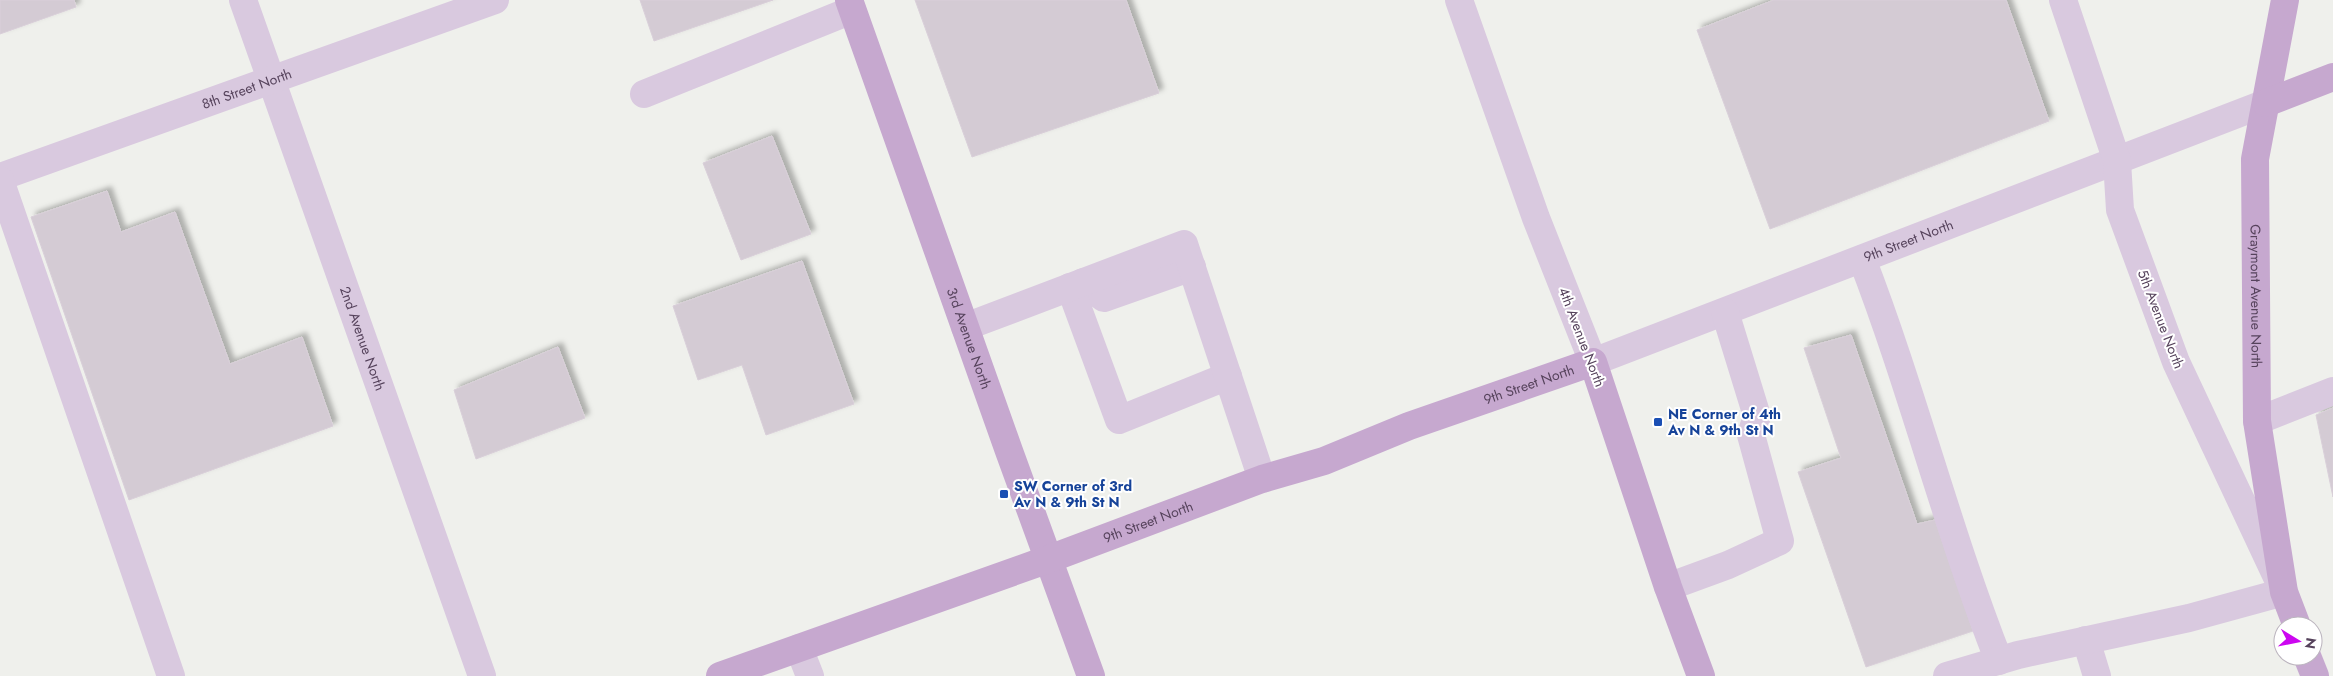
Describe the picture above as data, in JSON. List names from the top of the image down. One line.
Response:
{"streets":{"main road":["9th Street North","Graymont Avenue North","5th Avenue North","4th Avenue North","3rd Avenue North"],"street":["8th Street North","2nd Avenue North"]},"crossings":[["8th Street North","2nd Avenue North"],["9th Street North","Graymont Avenue North"],["9th Street North","5th Avenue North"],["9th Street North","4th Avenue North"],["9th Street North","3rd Avenue North"],["Graymont Avenue North","5th Avenue North"]],"places":{"transit":["NE Corner of 4th Av N & 9th St N","SW Corner of 3rd Av N & 9th St N"]},"north":"right"}
